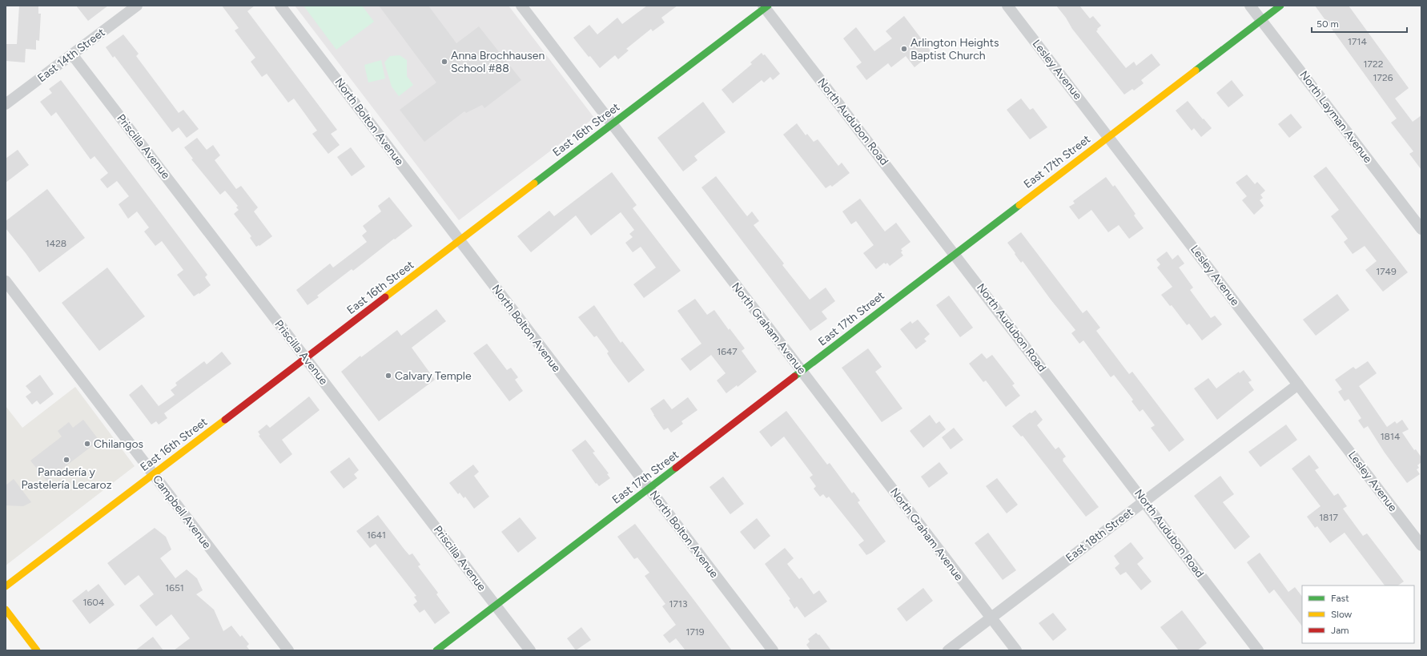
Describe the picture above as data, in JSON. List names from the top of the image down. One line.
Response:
{"streets":{"street":["East 14th Street","Lesley Avenue","North Layman Avenue","North Bolton Avenue","North Audubon Road","East 16th Street","Priscilla Avenue","East 17th Street","North Graham Avenue","Campbell Avenue","East 18th Street"]},"crossings":[["East 14th Street","Priscilla Avenue"],["Lesley Avenue","East 17th Street"],["Lesley Avenue","East 18th Street"],["North Layman Avenue","East 17th Street"],["North Bolton Avenue","East 16th Street"],["North Bolton Avenue","East 17th Street"],["North Audubon Road","East 16th Street"],["North Audubon Road","East 17th Street"],["North Audubon Road","East 18th Street"],["East 16th Street","Priscilla Avenue"],["East 16th Street","North Graham Avenue"],["East 16th Street","Campbell Avenue"],["Priscilla Avenue","East 17th Street"],["East 17th Street","North Graham Avenue"],["North Graham Avenue","East 18th Street"]],"places":["Arlington Heights Baptist Church","Anna Brochhausen School #88","Calvary Temple","Chilangos","Panadería y Pastelería Lecaroz"],"house_numbers":["1714","1722","1726","1428","1749","1647","1814","1817","1641","1651","1604","1713","1719"],"legend":["Fast","Slow","Jam"],"scale_bar":"50 m"}
